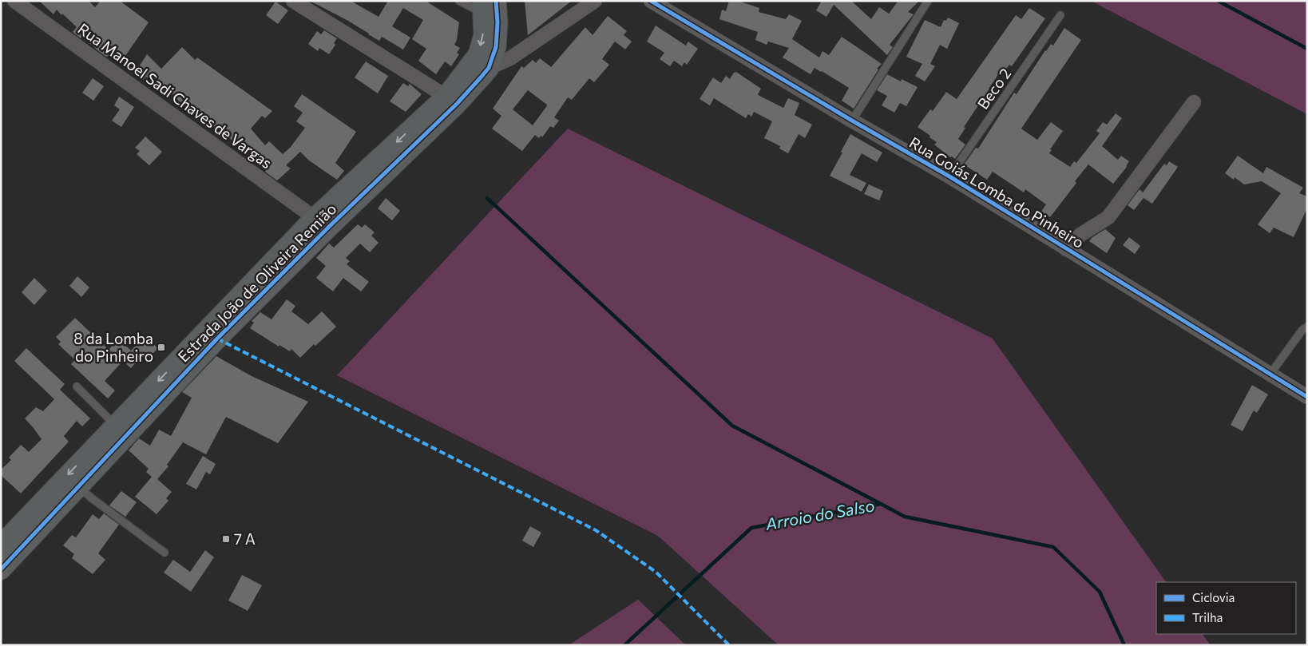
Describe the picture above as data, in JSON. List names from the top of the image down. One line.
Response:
{"streets":{"main road":["Estrada João de Oliveira Remião"],"street":["Rua Manoel Sadi Chaves de Vargas","Rua Goiás Lomba do Pinheiro"],"lane":["Beco 2"]},"crossings":[["Beco 2","Rua Goiás Lomba do Pinheiro"],["Rua Manoel Sadi Chaves de Vargas","Estrada João de Oliveira Remião"]],"water":["Arroio do Salso"],"places":{"transit":["8 da Lomba do Pinheiro","7 A"]},"legend":["Ciclovia","Trilha"]}
